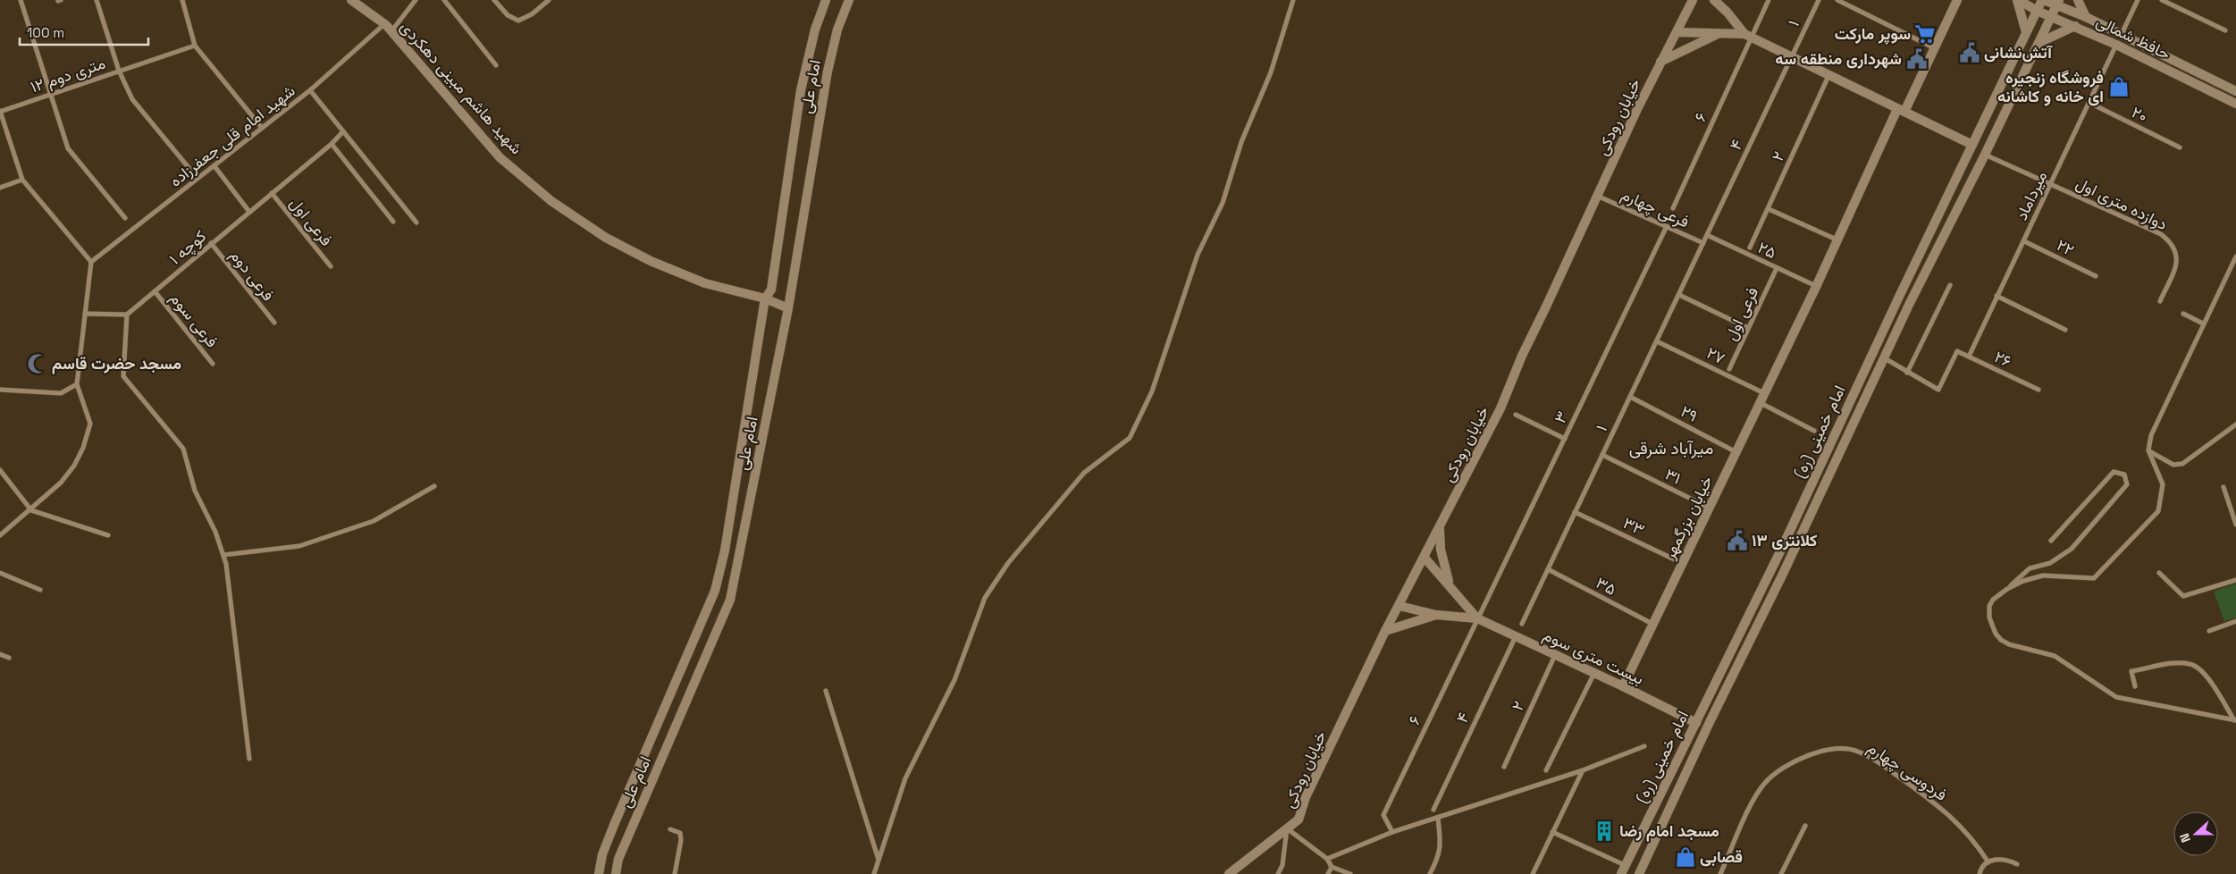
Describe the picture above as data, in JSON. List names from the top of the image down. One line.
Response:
{"streets":{"main road":["حافظ شمالی","امام علی","شهید هاشم مبینی دهکردی","خیابان رودکی","امام خمینی (ره)","خیابان بزرگمهر","بیست متری سوم"],"street":["۱","۱۲ متری دوم","۲۰","۶","شهید امام قلی جعفرزاده","۴","۲","میرداماد","دوازده متری اول","فرعی چهارم","فرعی اول","کوچه ۱","۲۲","۲۵","فرعی دوم","فرعی سوم","۲۷","۲۶","۲۹","۳","۳۱","۳۳","۳۵","فردوسی چهارم"]},"crossings":[["۱","۴"],["۱","فرعی چهارم"],["۱","۲۷"],["۱","۲۹"],["۱","۳۱"],["۱","۳۳"],["۱","۳۵"],["حافظ شمالی","میرداماد"],["حافظ شمالی","امام خمینی (ره)"],["امام علی","شهید هاشم مبینی دهکردی"],["شهید هاشم مبینی دهکردی","شهید امام قلی جعفرزاده"],["۲۰","میرداماد"],["خیابان رودکی","فرعی چهارم"],["خیابان رودکی","بیست متری سوم"],["۶","۳"],["۶","بیست متری سوم"],["۴","فرعی چهارم"],["۴","۲۵"],["۴","بیست متری سوم"],["۲","بیست متری سوم"],["میرداماد","دوازده متری اول"],["میرداماد","۲۲"],["میرداماد","۲۶"],["دوازده متری اول","امام خمینی (ره)"],["فرعی چهارم","۳"],["فرعی اول","کوچه ۱"],["فرعی اول","۲۵"],["کوچه ۱","فرعی دوم"],["کوچه ۱","فرعی سوم"],["۲۵","خیابان بزرگمهر"],["۲۷","خیابان بزرگمهر"],["۲۹","خیابان بزرگمهر"],["۳","بیست متری سوم"],["امام خمینی (ره)","بیست متری سوم"],["۳۱","خیابان بزرگمهر"],["خیابان بزرگمهر","۳۳"],["خیابان بزرگمهر","۳۵"],["خیابان بزرگمهر","بیست متری سوم"]],"districts":["میرآباد شرقی"],"places":{"supermarket":["سوپر مارکت"],"public building":["آتش‌نشانی","شهرداری منطقه سه","کلانتری ۱۳"],"shop":["فروشگاه زنجیره ای خانه و کاشانه","قصابی"],"mosque":["مسجد حضرت قاسم"],"building":["مسجد امام رضا"]},"scale_bar":"100 m","north":"left"}
